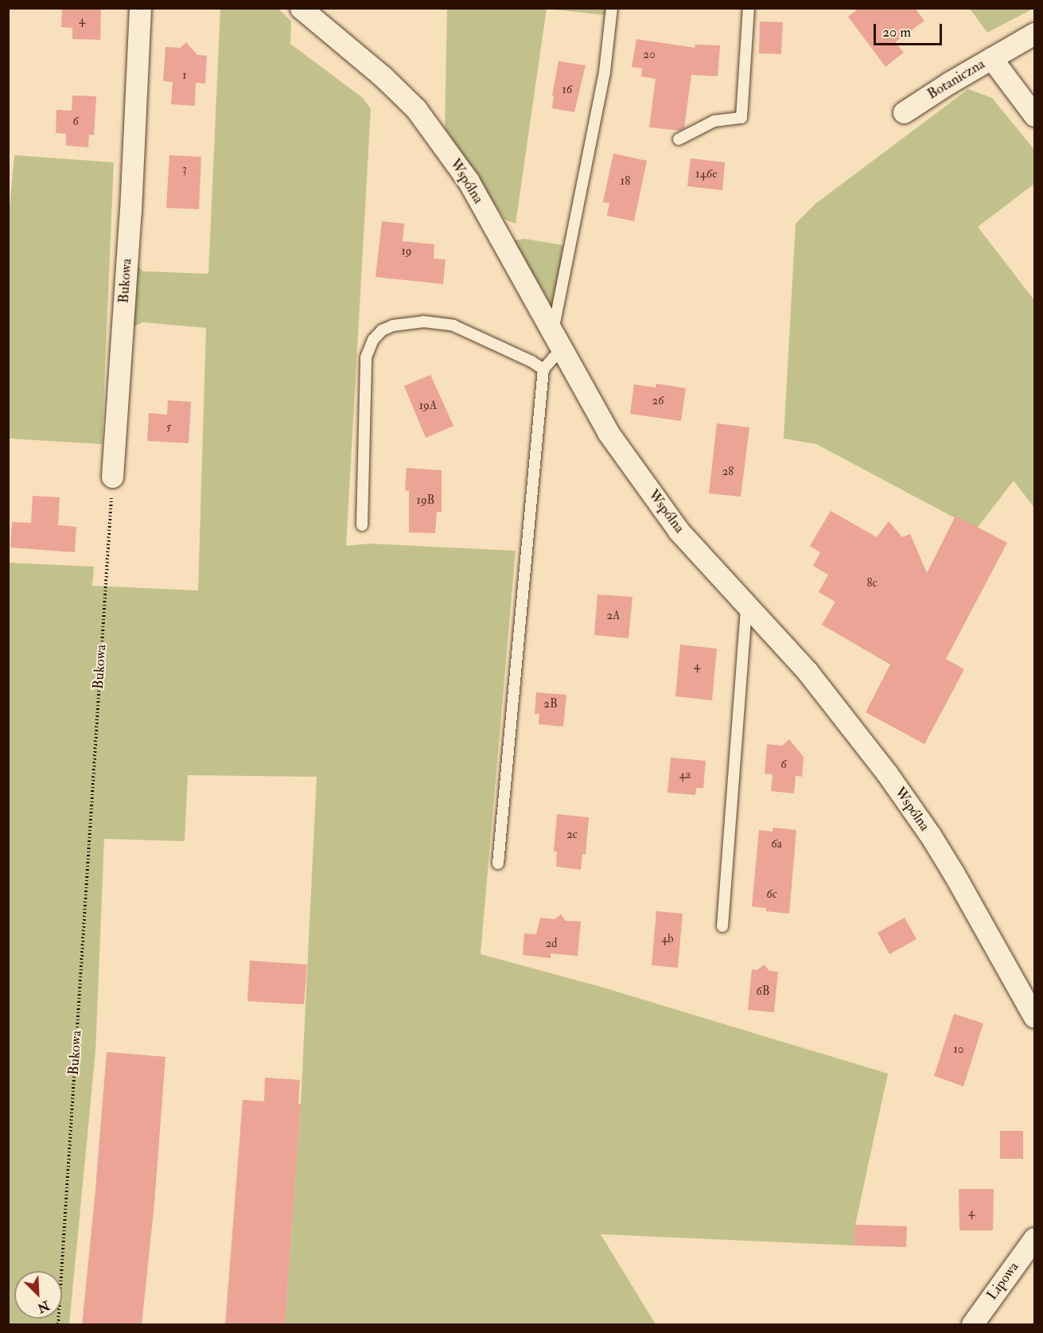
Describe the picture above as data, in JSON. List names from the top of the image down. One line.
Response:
{"streets":{"street":["Botaniczna","Wspólna","Bukowa","Lipowa"]},"house_numbers":["4","20","1","16","6","3","146e","18","19","26","19A","5","28","19B","8c","2A","4","2B","6","4a","2c","6a","6c","4b","2d","6B","10","4"],"scale_bar":"20 m","north":"bottom right"}
